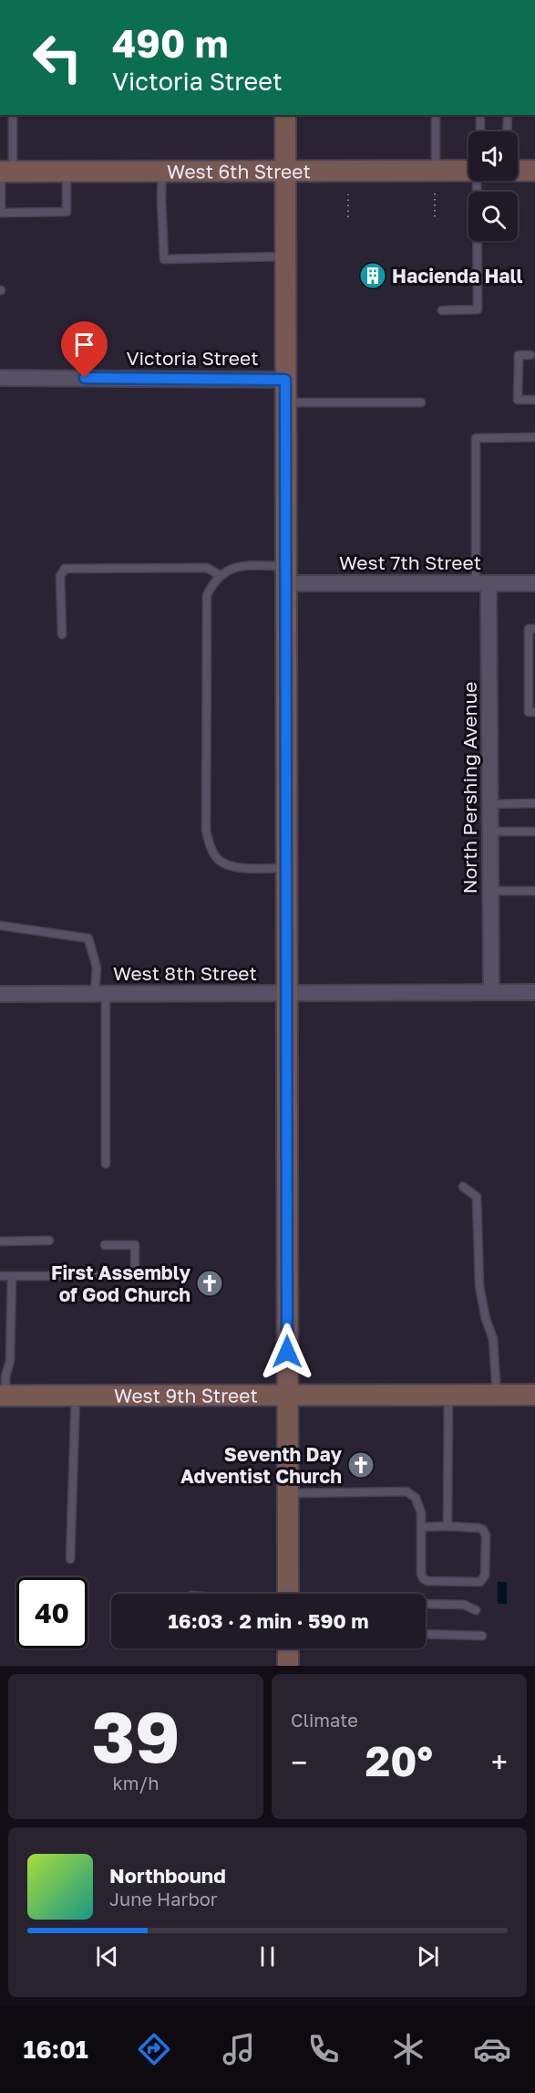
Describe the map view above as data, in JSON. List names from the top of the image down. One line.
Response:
{"streets":{"street":["West 6th Street","Victoria Street","West 7th Street","North Pershing Avenue","West 8th Street","West 9th Street"]},"crossings":[["West 7th Street","North Pershing Avenue"],["North Pershing Avenue","West 8th Street"]],"places":{"building":["Hacienda Hall"],"church":["First Assembly of God Church","Seventh Day Adventist Church"]},"page":{"turn":["490 m","Victoria Street"],"limit":"40","trip":"16:03 · 2 min · 590 m","tile":[["39","km/h"],"Climate"],"heat":["−","20°","+"],"song":["Northbound","June Harbor"],"tabs":"16:01"}}
